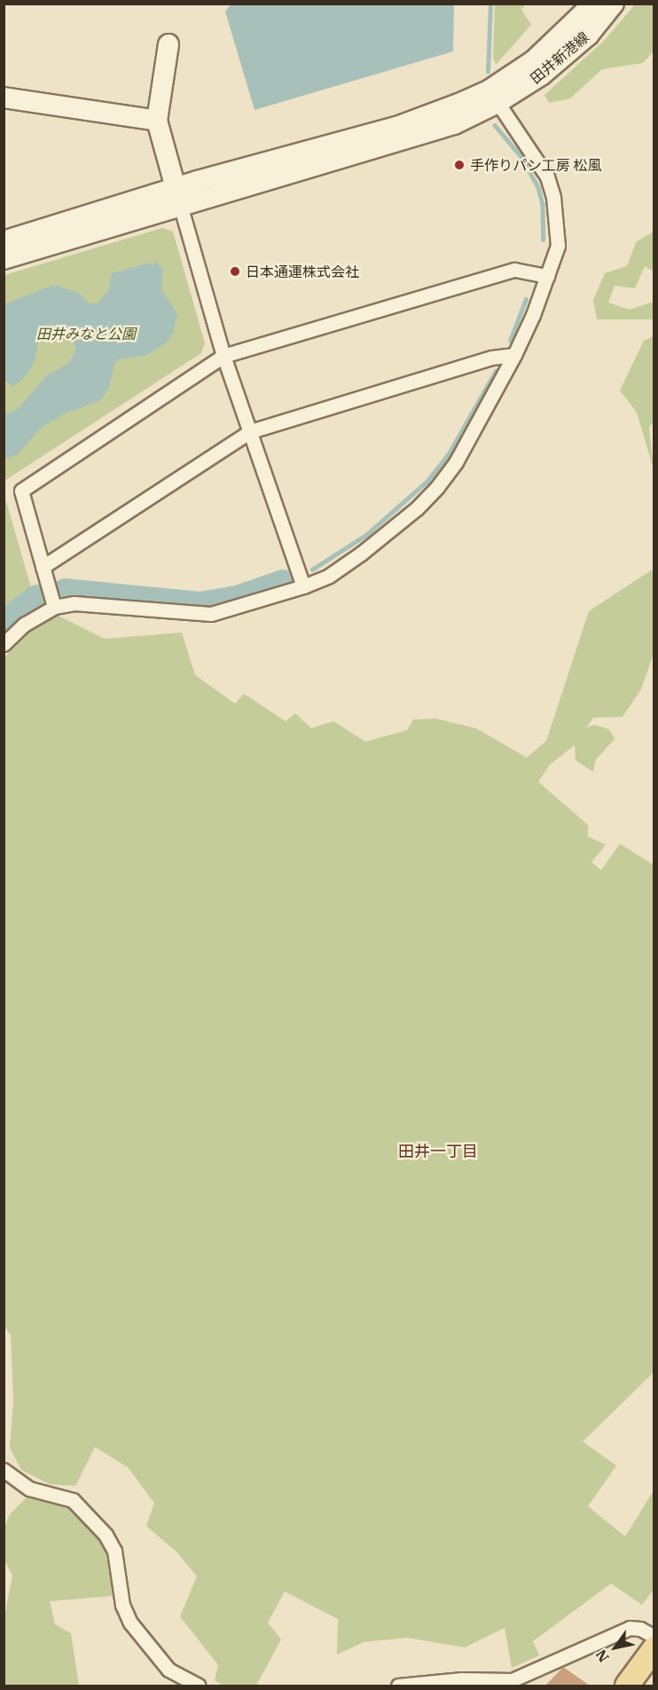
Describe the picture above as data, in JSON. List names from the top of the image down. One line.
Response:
{"streets":{"street":["田井新港線"]},"districts":["田井一丁目"],"parks":["田井みなと公園"],"places":["手作りパン工房 松風","日本通運株式会社"],"north":"bottom left"}
